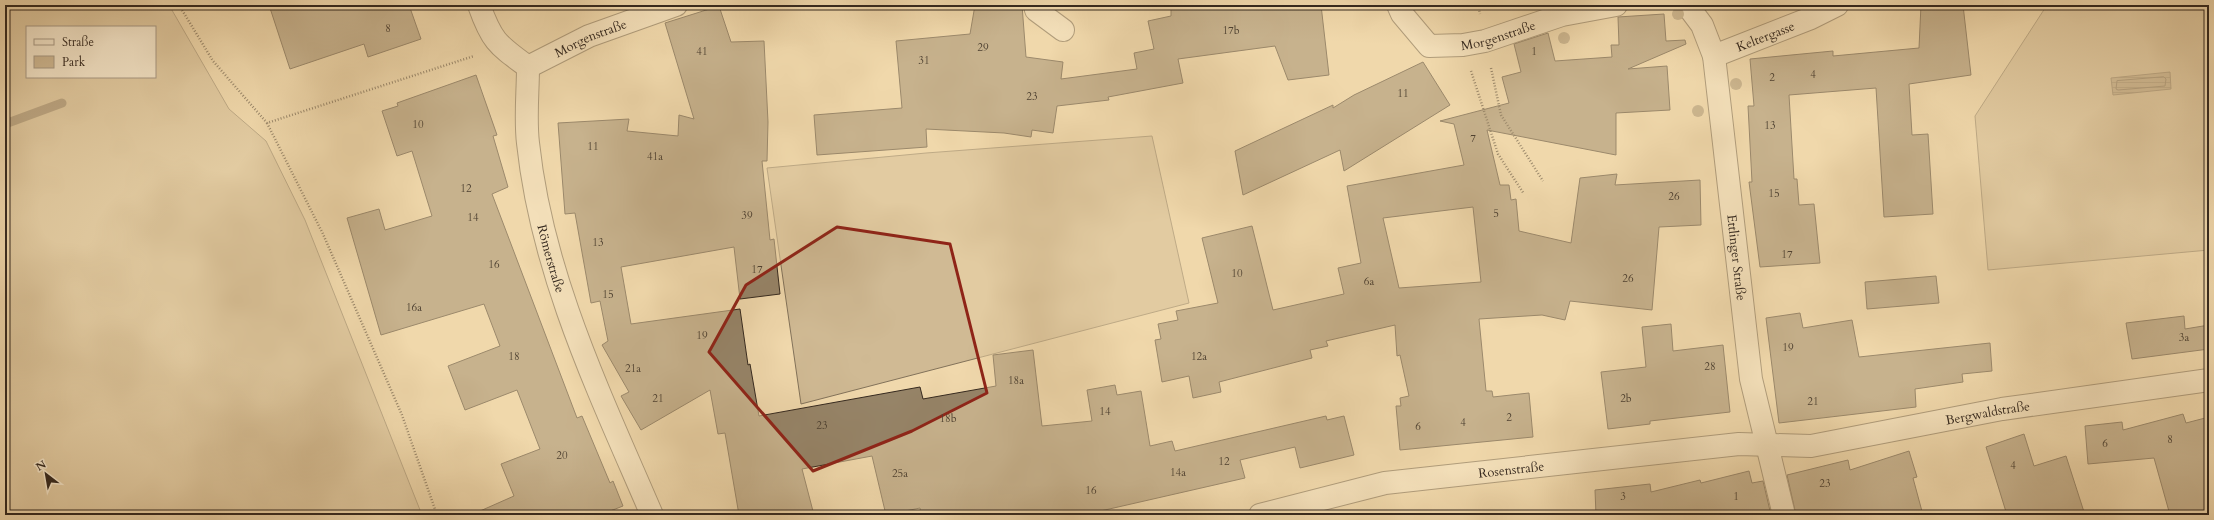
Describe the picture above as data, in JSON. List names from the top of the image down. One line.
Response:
{"streets":{"street":["Morgenstraße","Keltergasse","Römerstraße","Ettlinger Straße","Bergwaldstraße","Rosenstraße"]},"crossings":[["Morgenstraße","Römerstraße"],["Keltergasse","Ettlinger Straße"],["Ettlinger Straße","Bergwaldstraße"],["Ettlinger Straße","Rosenstraße"],["Bergwaldstraße","Rosenstraße"]],"house_numbers":["8","17b","29","41","1","31","4","2","11","23","10","13","7","11","41a","12","15","26","5","39","14","13","17","16","17","10","26","6a","15","16a","19","3a","19","18","12a","28","21a","18a","21","2b","21","14","2","18b","4","23","6","8","6","20","12","4","14a","25a","23","16","3","1"],"legend":["Straße","Park"],"north":"top left"}
